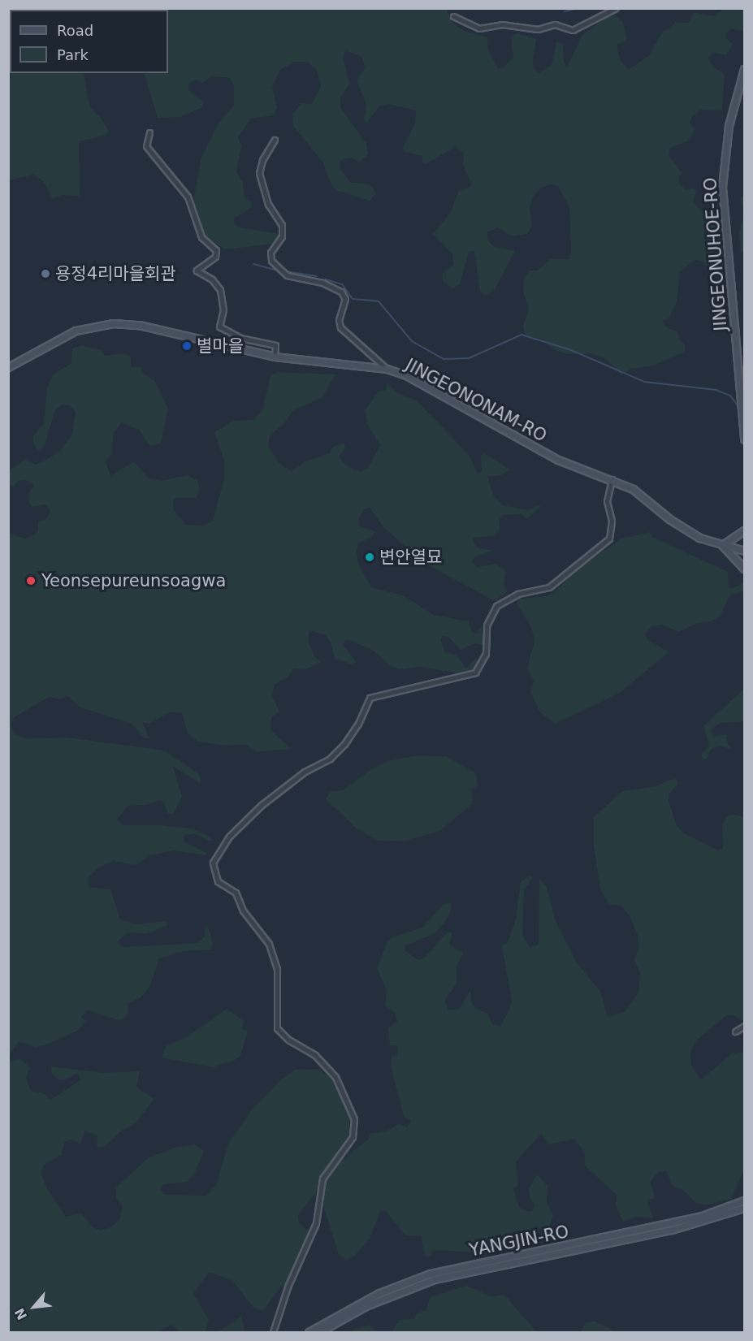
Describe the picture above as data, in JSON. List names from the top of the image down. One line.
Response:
{"streets":{"main road":["JINGEONUHOE-RO","JINGEONONAM-RO","YANGJIN-RO"]},"places":["용정4리마을회관","별마을","변안열묘","Yeonsepureunsoagwa"],"legend":["Road","Park"],"north":"bottom left"}
